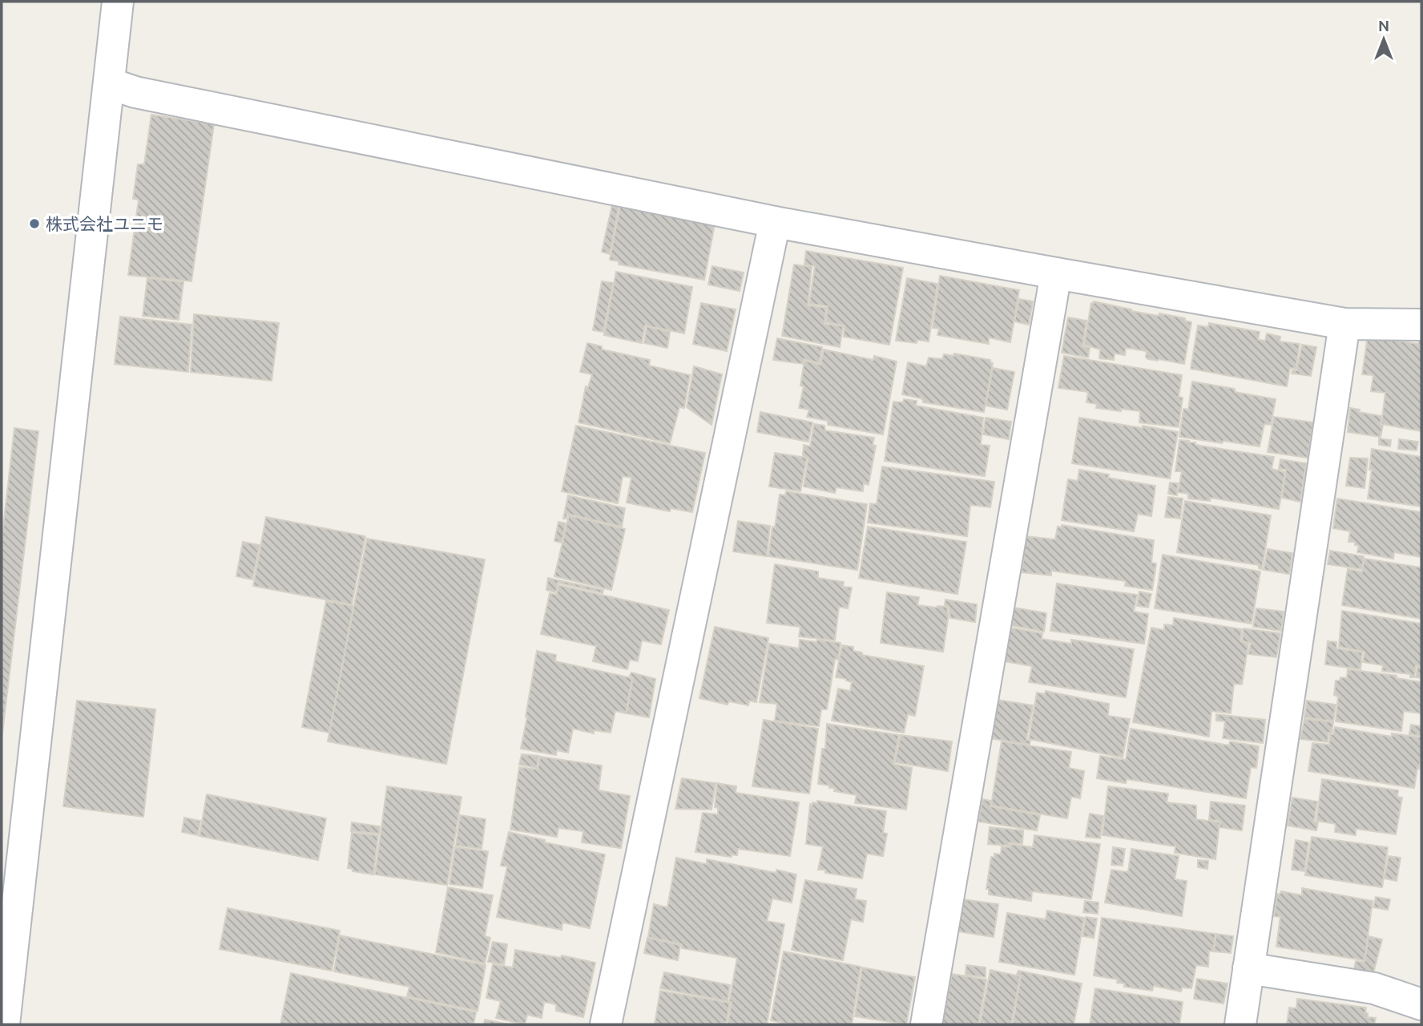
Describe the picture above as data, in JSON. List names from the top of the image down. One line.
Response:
{"places":["株式会社ユニモ"],"north":"top"}
